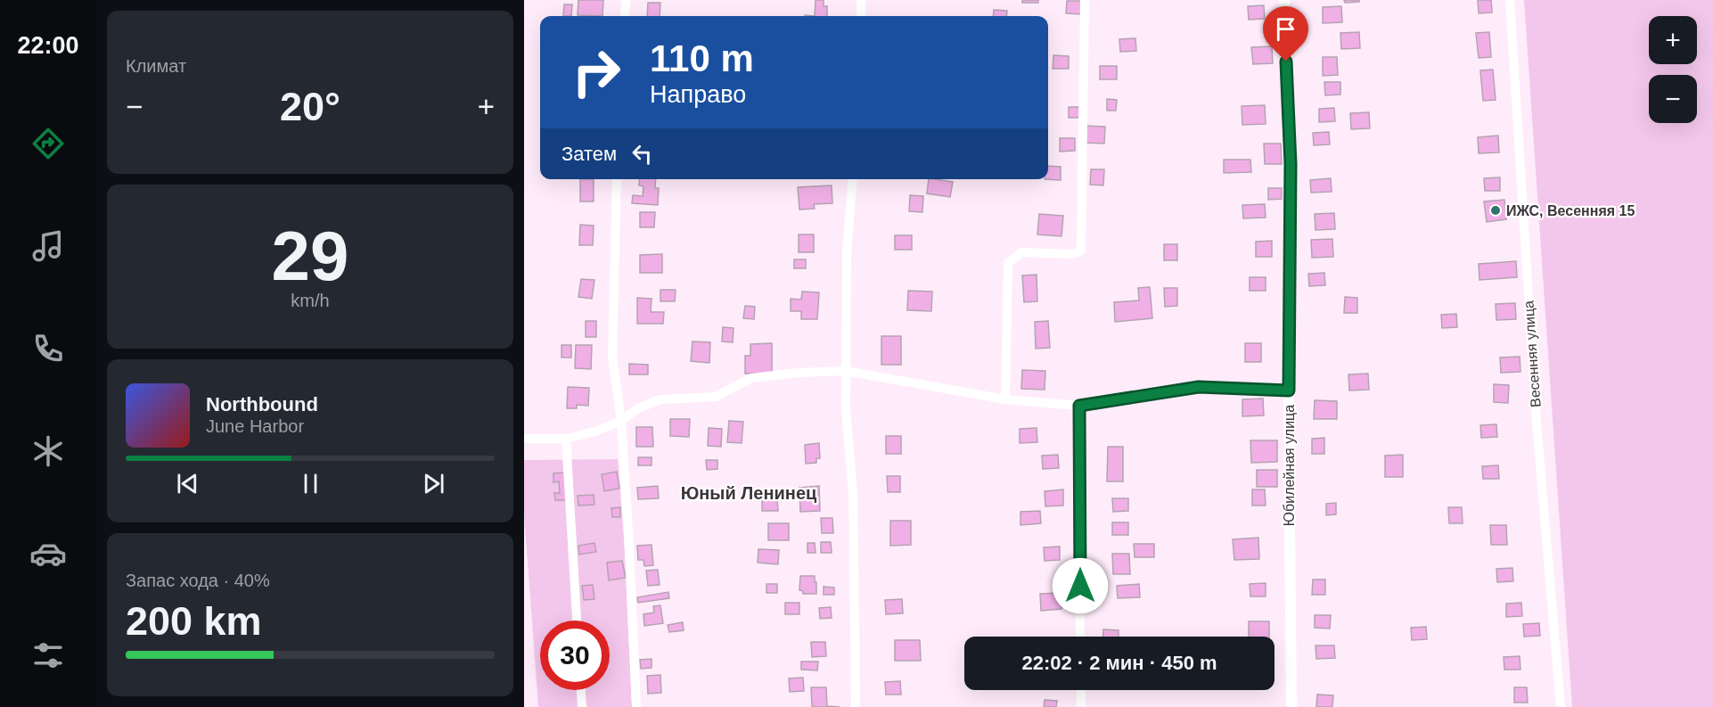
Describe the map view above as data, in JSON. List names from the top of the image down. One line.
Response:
{"streets":{"street":["Весенняя улица","Юбилейная улица"]},"districts":["Юный Ленинец"],"places":["ИЖС, Весенняя 15"],"page":{"tabs":"22:00","tile":["Климат",["29","km/h"],["Запас хода · 40%","200 km"]],"map_buttons":["+","−"],"turn":["110 m","Направо"],"heat":["−","20°","+"],"then":"Затем","song":["Northbound","June Harbor"],"limit":"30","trip":"22:02 · 2 мин · 450 m"}}
